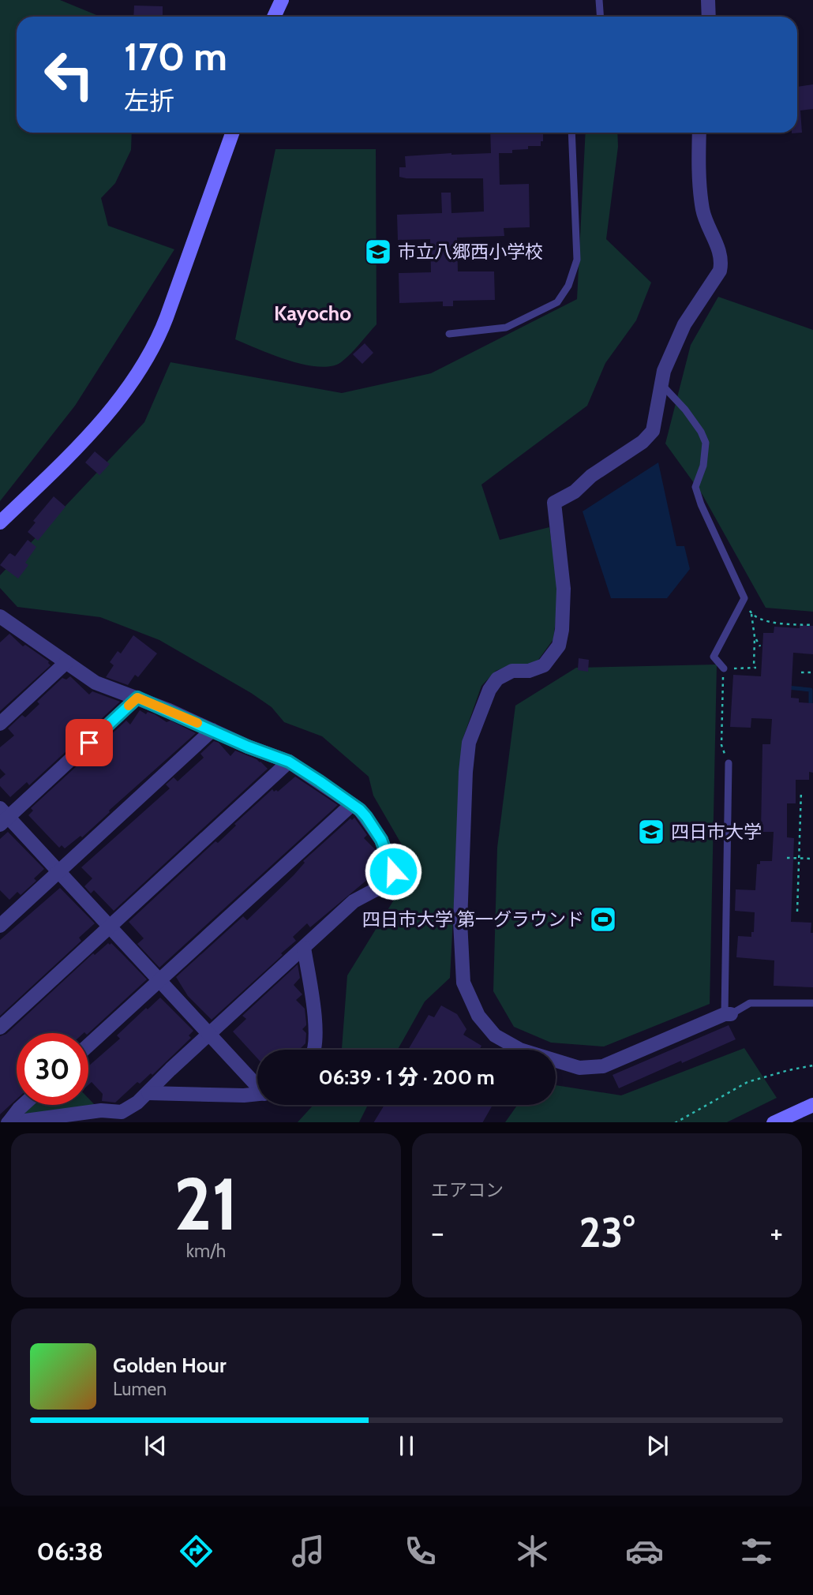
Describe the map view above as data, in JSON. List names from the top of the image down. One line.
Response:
{"districts":["Kayocho"],"places":{"school or university":["市立八郷西小学校","四日市大学"],"sports":["四日市大学 第一グラウンド"]},"page":{"turn":["170 m","左折"],"limit":"30","trip":"06:39 · 1 分 · 200 m","tile":[["21","km/h"],"エアコン"],"heat":["−","23°","+"],"song":["Golden Hour","Lumen"],"tabs":"06:38"}}
